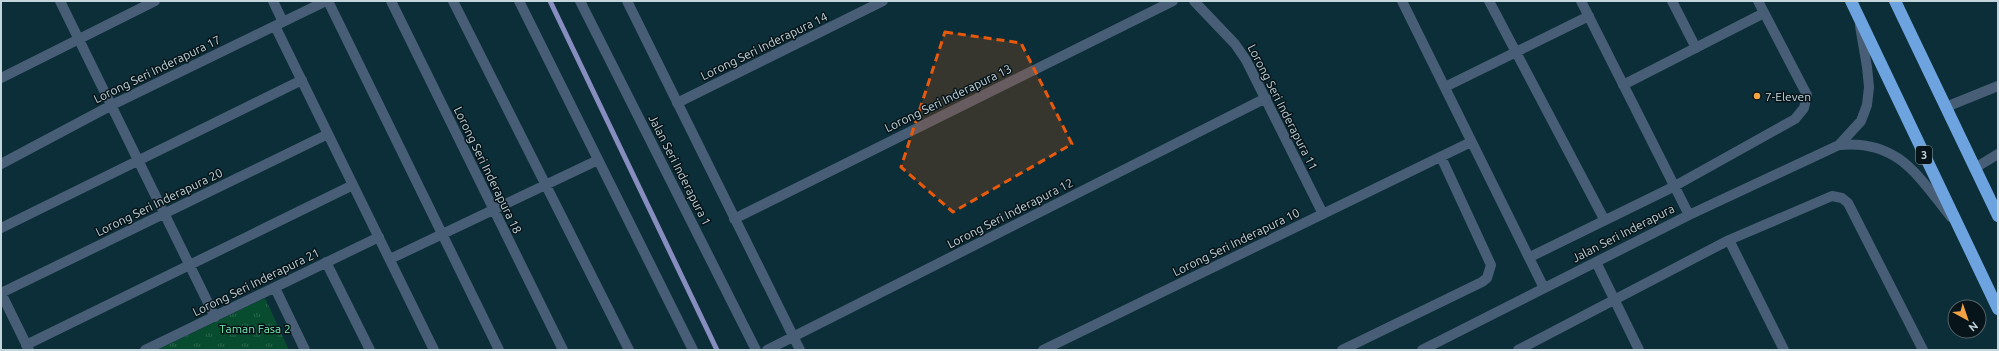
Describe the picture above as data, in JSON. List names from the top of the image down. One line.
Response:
{"streets":{"highway":["3"],"street":["Lorong Seri Inderapura 14","Lorong Seri Inderapura 17","Lorong Seri Inderapura 13","Lorong Seri Inderapura 11","Lorong Seri Inderapura 18","Jalan Seri Inderapura 1","Lorong Seri Inderapura 20","Lorong Seri Inderapura 12","Jalan Seri Inderapura","Lorong Seri Inderapura 10","Lorong Seri Inderapura 21"]},"crossings":[["Lorong Seri Inderapura 11","Lorong Seri Inderapura 12"],["Lorong Seri Inderapura 11","Lorong Seri Inderapura 10"]],"parks":["Taman Fasa 2"],"places":["7-Eleven"],"north":"bottom right"}
